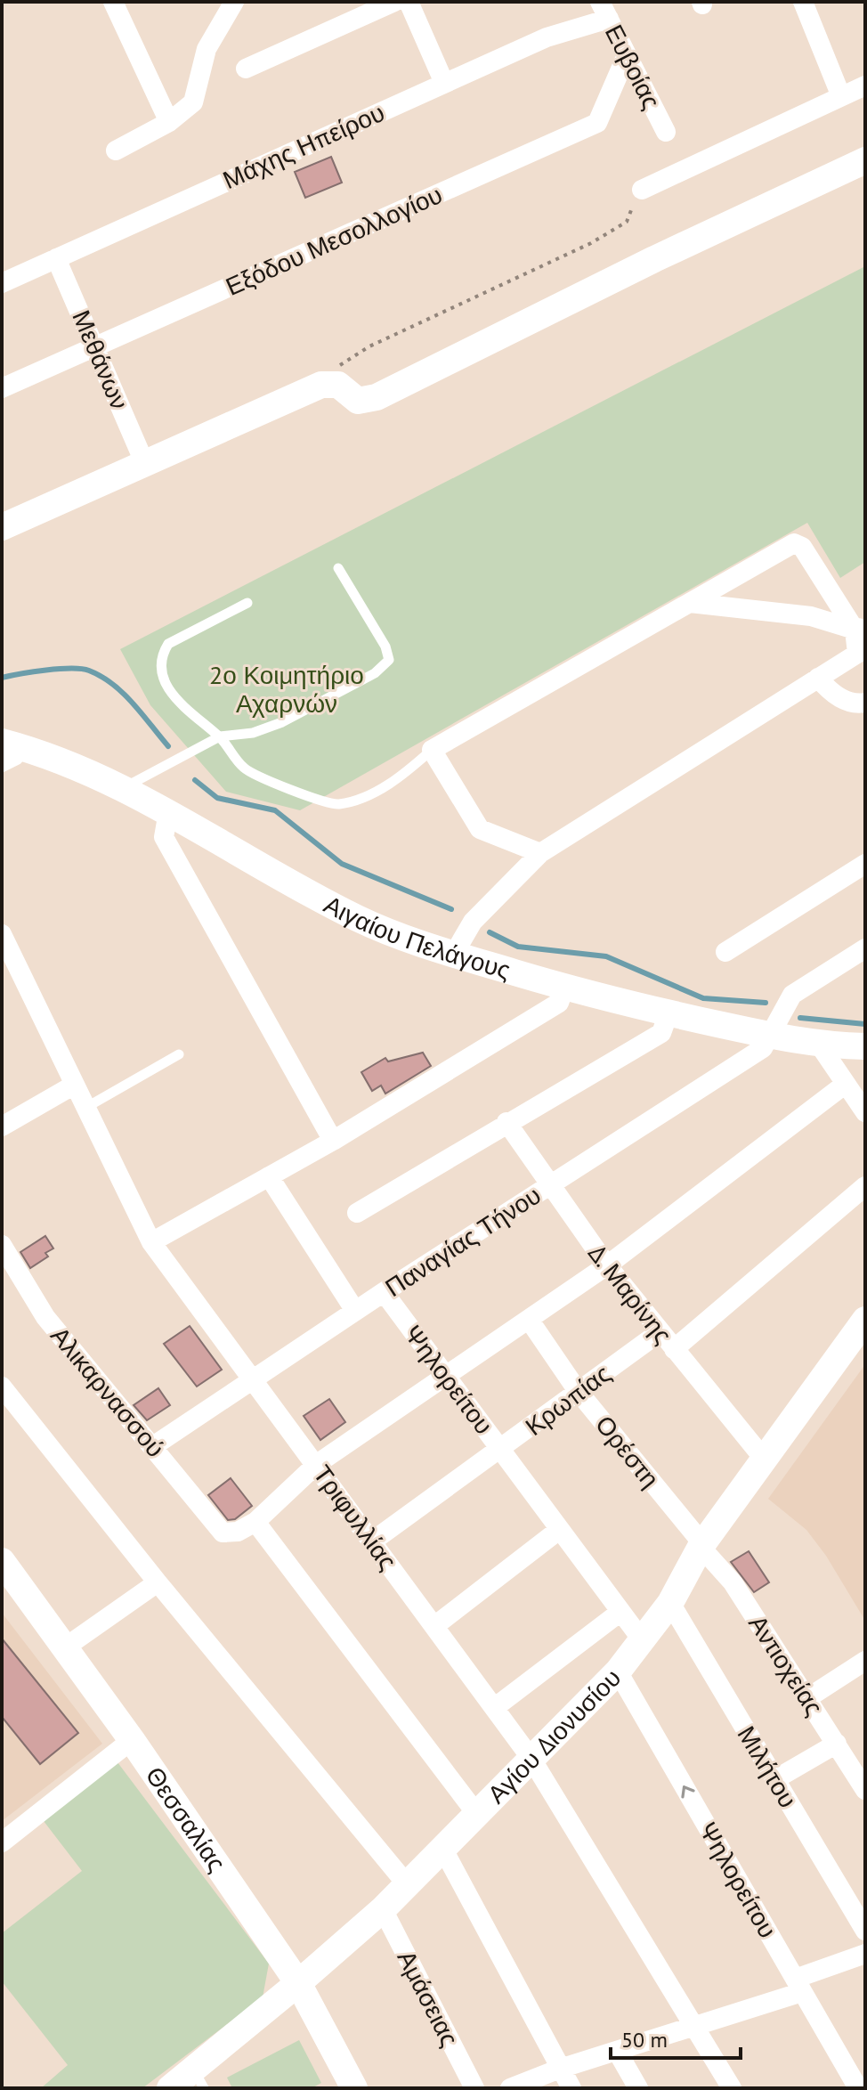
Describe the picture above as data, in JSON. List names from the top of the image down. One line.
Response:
{"streets":{"street":["Ευβοίας","Μάχης Ηπείρου","Εξόδου Μεσολλογίου","Μεθάνων","Αιγαίου Πελάγους","Παναγίας Τήνου","Δ. Μαρίνης","Ψηλορείτου","Αλικαρνασσού","Κρωπίας","Ορέστη","Τριφυλλίας","Αντιοχείας","Αγίου Διονυσίου","Μιλήτου","Θεσσαλίας","Αμάσειας"]},"crossings":[["Ευβοίας","Μάχης Ηπείρου"],["Ευβοίας","Εξόδου Μεσολλογίου"],["Μάχης Ηπείρου","Μεθάνων"],["Εξόδου Μεσολλογίου","Μεθάνων"],["Αιγαίου Πελάγους","Παναγίας Τήνου"],["Παναγίας Τήνου","Δ. Μαρίνης"],["Παναγίας Τήνου","Ψηλορείτου"],["Παναγίας Τήνου","Αλικαρνασσού"],["Παναγίας Τήνου","Τριφυλλίας"],["Δ. Μαρίνης","Κρωπίας"],["Δ. Μαρίνης","Αγίου Διονυσίου"],["Ψηλορείτου","Κρωπίας"],["Ψηλορείτου","Αγίου Διονυσίου"],["Κρωπίας","Ορέστη"],["Κρωπίας","Τριφυλλίας"],["Ορέστη","Αντιοχείας"],["Ορέστη","Αγίου Διονυσίου"],["Τριφυλλίας","Αγίου Διονυσίου"],["Αντιοχείας","Αγίου Διονυσίου"],["Αγίου Διονυσίου","Μιλήτου"],["Αγίου Διονυσίου","Θεσσαλίας"],["Αγίου Διονυσίου","Αμάσειας"]],"one_way":["Ψηλορείτου"],"parks":["2ο Κοιμητήριο Αχαρνών"],"scale_bar":"50 m"}
